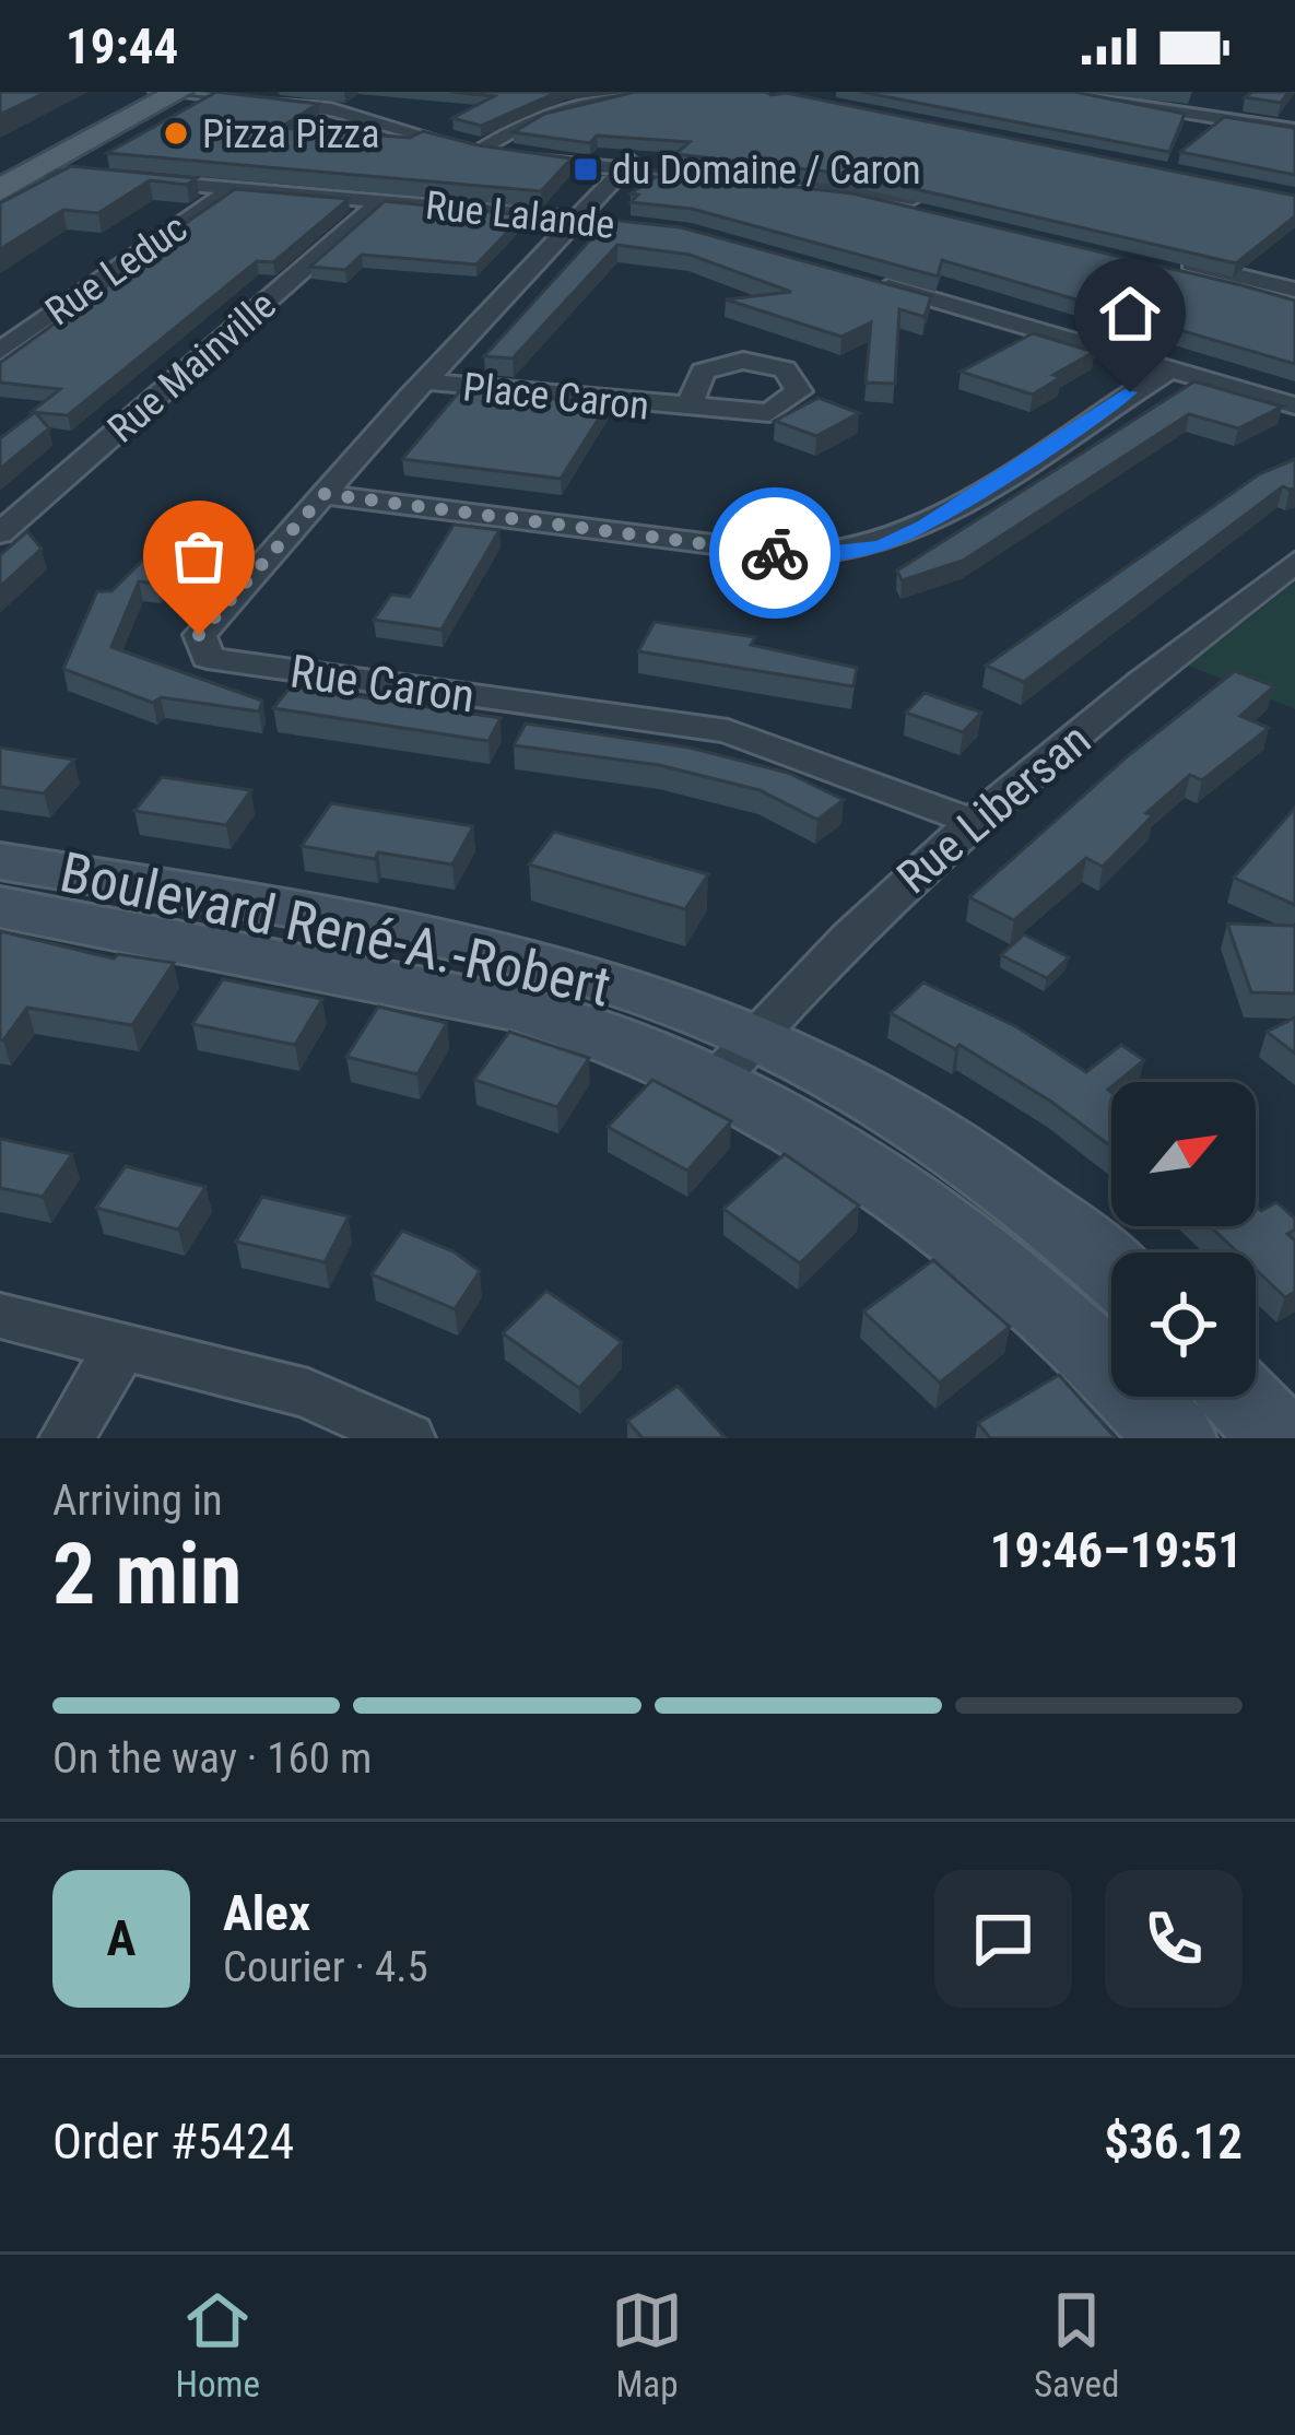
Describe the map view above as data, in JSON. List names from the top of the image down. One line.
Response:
{"streets":{"street":["Rue Lalande","Rue Leduc","Rue Mainville","Place Caron","Rue Caron","Rue Libersan","Boulevard René-A.-Robert"]},"crossings":[["Rue Lalande","Rue Leduc"],["Rue Lalande","Rue Mainville"],["Rue Lalande","Rue Caron"],["Place Caron","Rue Caron"],["Rue Caron","Rue Libersan"],["Rue Libersan","Boulevard René-A.-Robert"]],"places":{"other":["Pizza Pizza"],"transit":["du Domaine / Caron"]},"north":"top right","page":{"status":"19:44","heading":["2 min","Arriving in","19:46–19:51"],"panel":["Alex","Courier · 4.5","Order #5424","$36.12"],"bar":"On the way · 160 m","round":"A","tabs":["Home","Map","Saved"]}}
